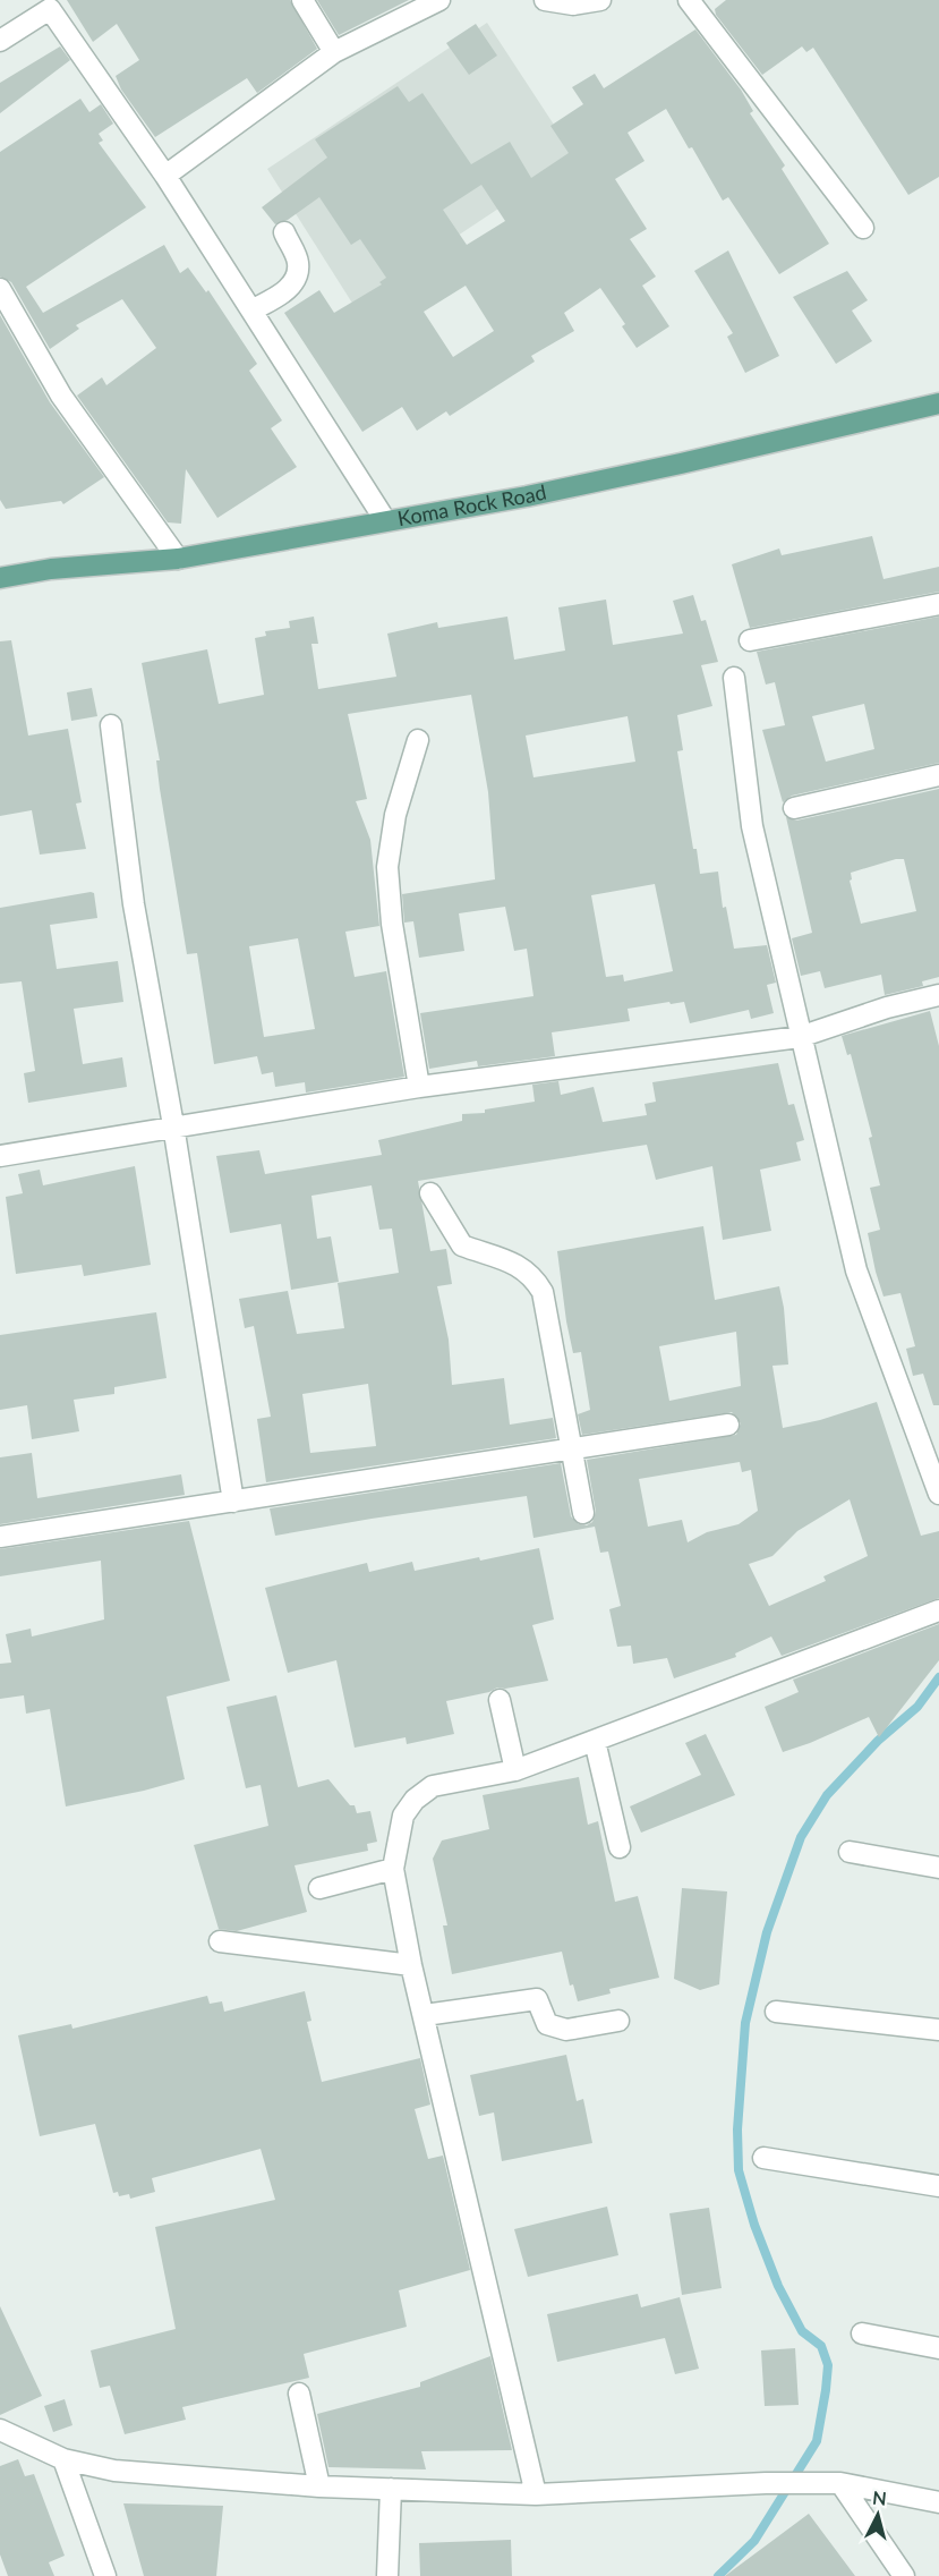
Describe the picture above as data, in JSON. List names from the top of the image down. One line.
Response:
{"streets":{"main road":["Koma Rock Road"]},"north":"top"}
